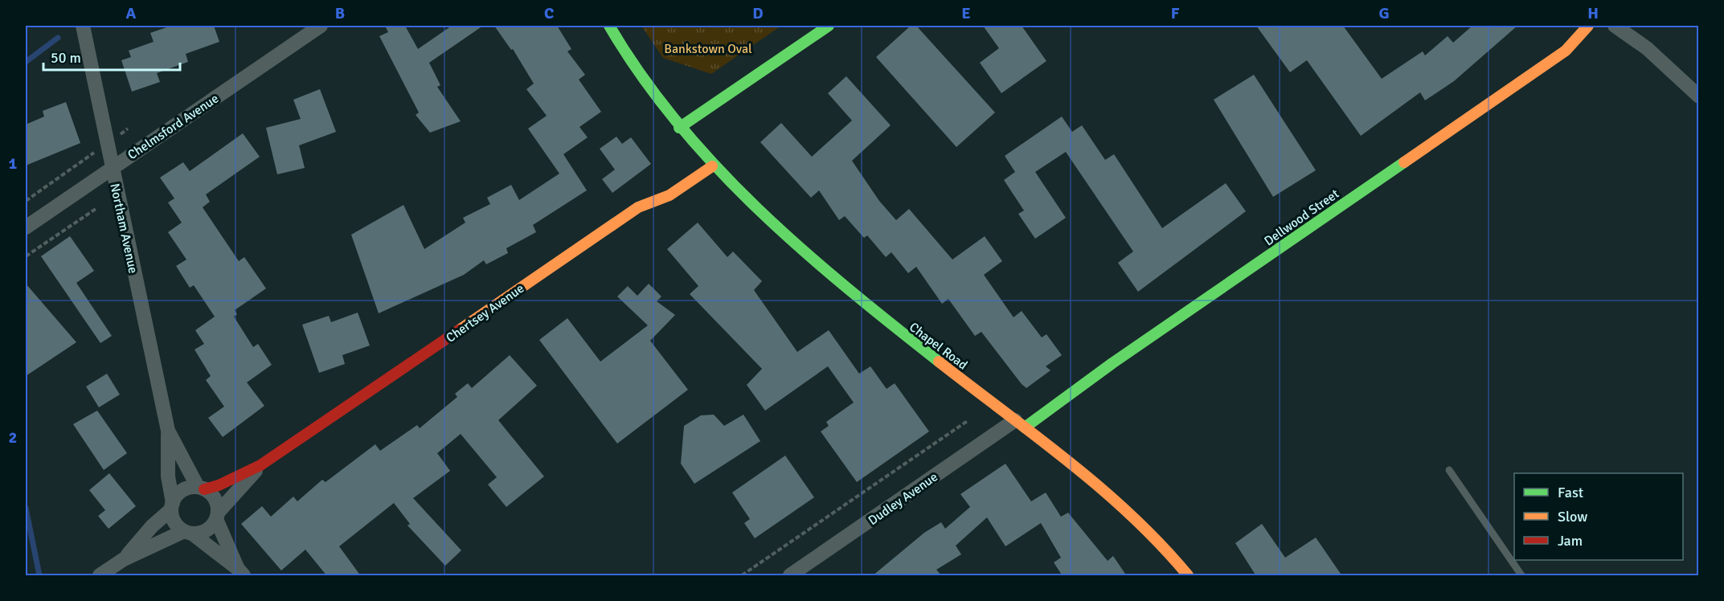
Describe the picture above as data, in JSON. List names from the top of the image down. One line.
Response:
{"streets":{"street":["Chelmsford Avenue","Dellwood Street","Northam Avenue","Chertsey Avenue","Chapel Road","Dudley Avenue"]},"crossings":[["Chelmsford Avenue","Northam Avenue"],["Dellwood Street","Chapel Road"],["Dellwood Street","Dudley Avenue"],["Northam Avenue","Chertsey Avenue"],["Chertsey Avenue","Chapel Road"],["Chapel Road","Dudley Avenue"]],"parks":["Bankstown Oval"],"legend":["Fast","Slow","Jam"],"scale_bar":"50 m","grid":{"columns":["A","B","C","D","E","F","G","H"],"rows":["1","2"]}}
